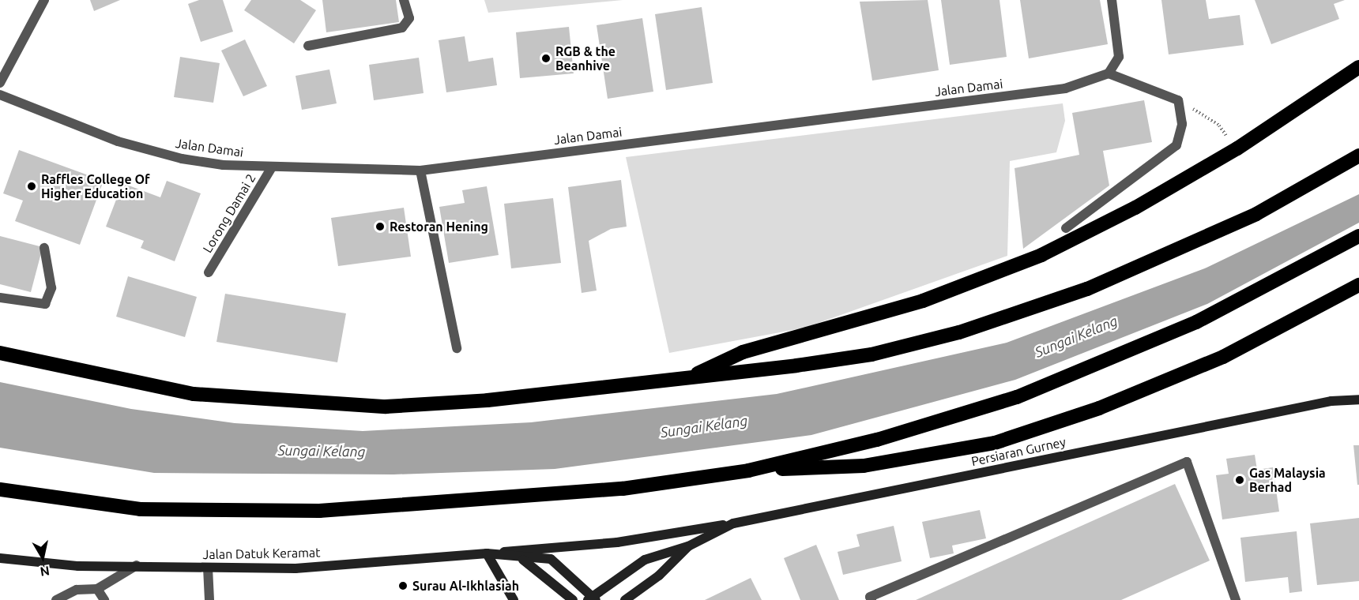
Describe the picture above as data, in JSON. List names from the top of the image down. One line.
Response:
{"streets":{"street":["Jalan Damai","Lorong Damai 2","Persiaran Gurney","Jalan Datuk Keramat"]},"crossings":[["Jalan Damai","Lorong Damai 2"]],"water":["Sungai Kelang"],"places":["RGB & the Beanhive","Raffles College Of Higher Education","Restoran Hening","Gas Malaysia Berhad","Surau Al-Ikhlasiah"],"north":"bottom"}
